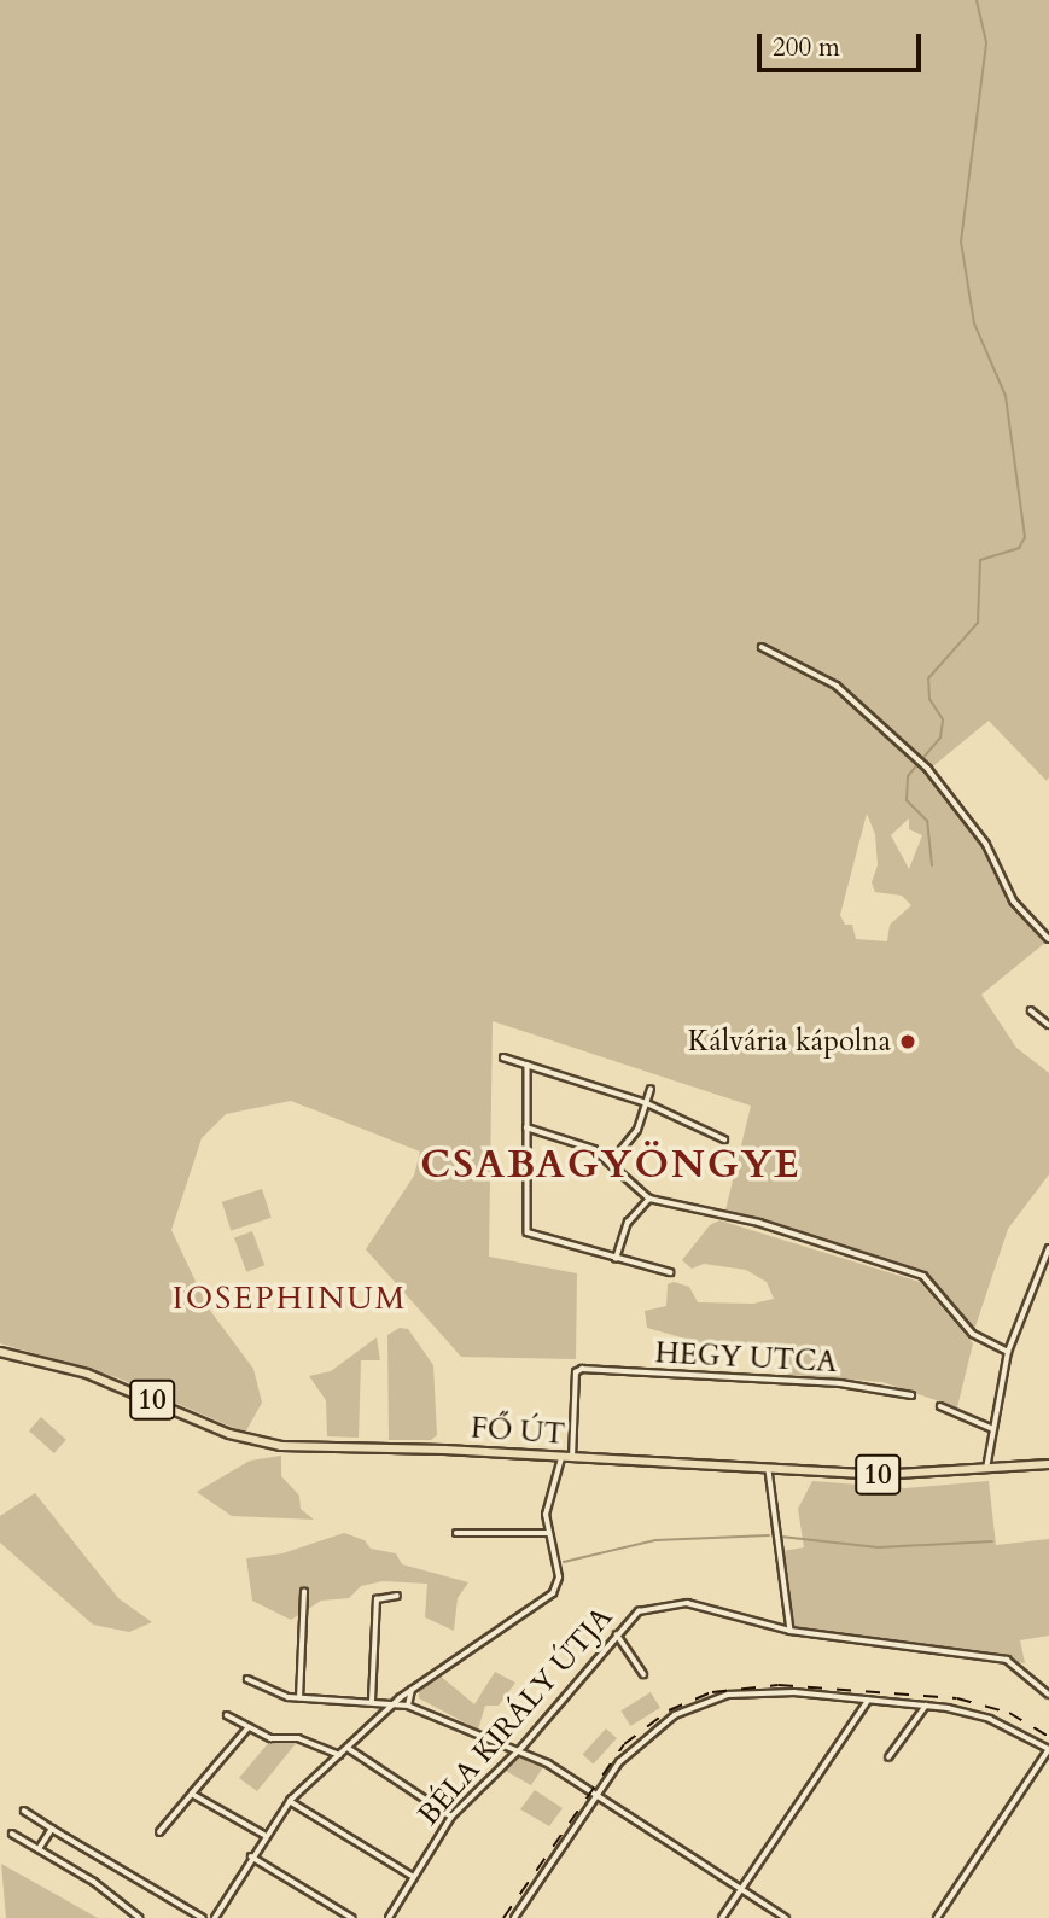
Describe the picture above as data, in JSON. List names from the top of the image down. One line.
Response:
{"streets":{"main road":["10","FŐ ÚT"],"street":["HEGY UTCA","BÉLA KIRÁLY ÚTJA"]},"crossings":[["HEGY UTCA","FŐ ÚT"]],"districts":["CSABAGYÖNGYE","IOSEPHINUM"],"places":["Kálvária kápolna"],"scale_bar":"200 m"}
